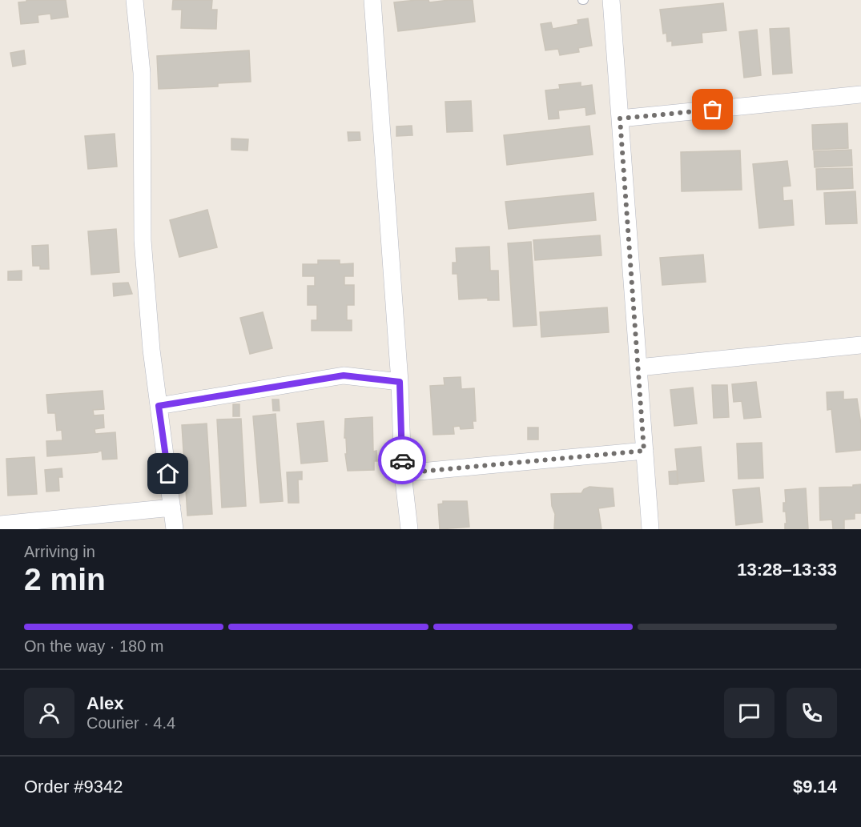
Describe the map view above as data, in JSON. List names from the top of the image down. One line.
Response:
{"page":{"heading":["2 min","Arriving in","13:28–13:33"],"panel":["Alex","Courier · 4.4","Order #9342","$9.14"],"bar":"On the way · 180 m"}}
